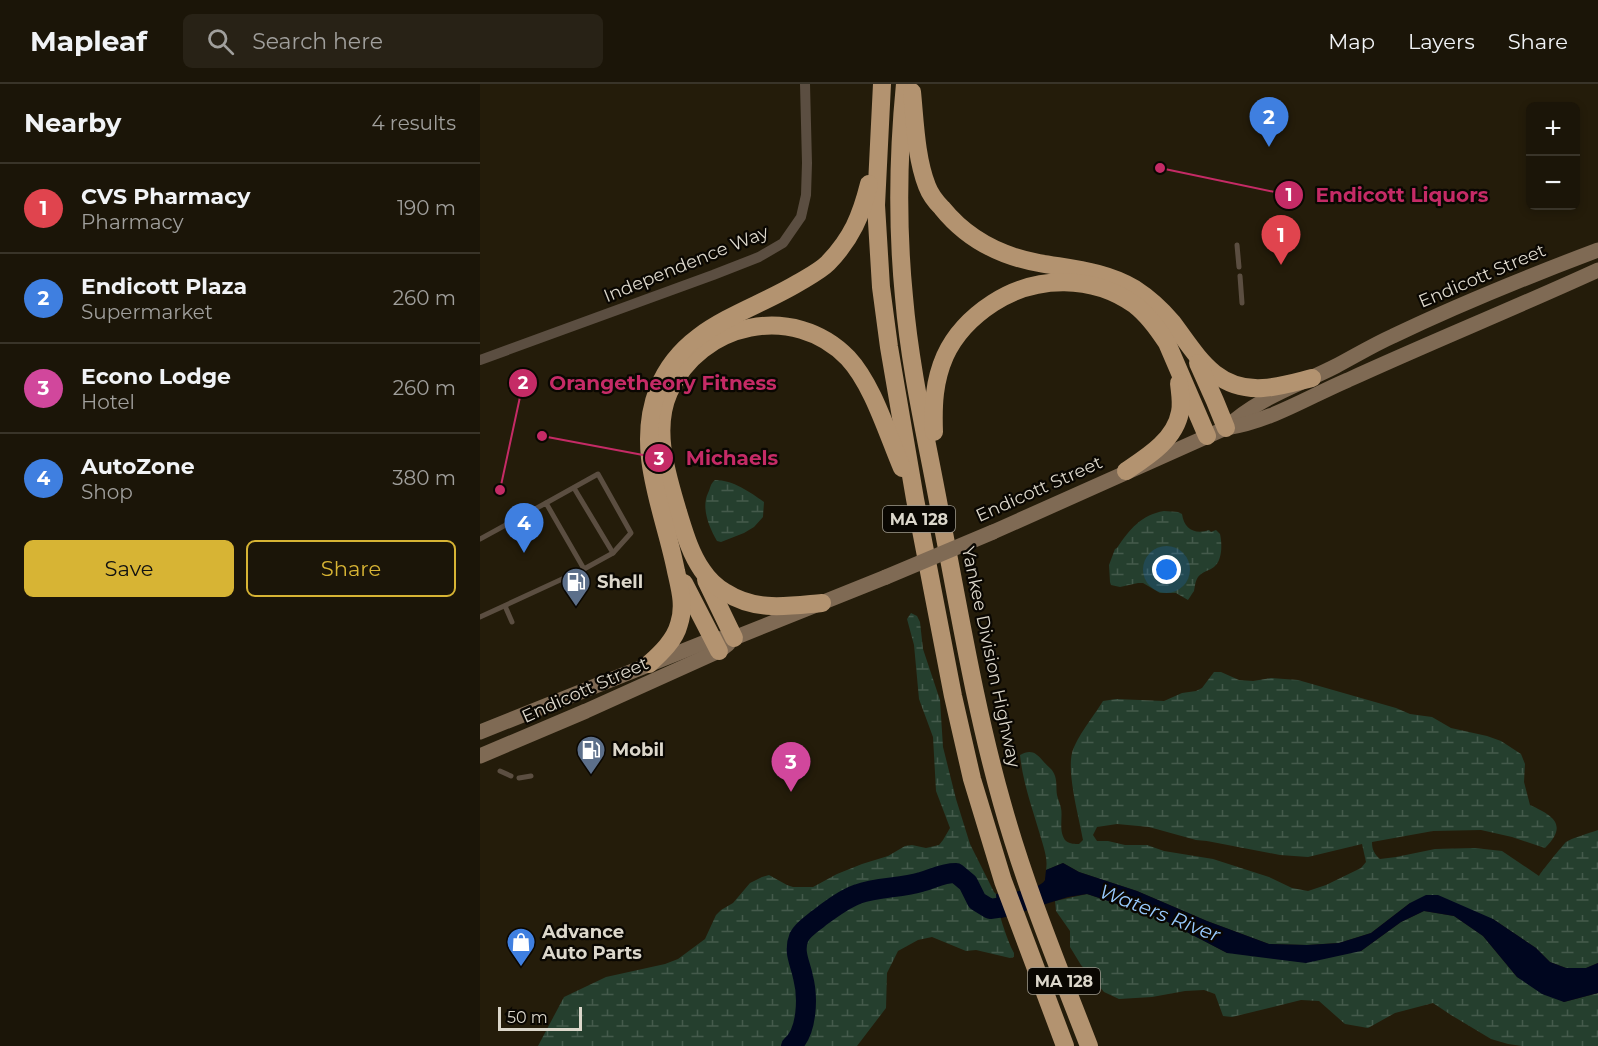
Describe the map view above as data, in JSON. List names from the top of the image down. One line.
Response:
{"streets":{"highway":["MA 128","Yankee Division Highway"],"main road":["Endicott Street"],"street":["Independence Way"]},"water":["Waters River"],"places":{"other":["Endicott Liquors","Michaels","Orangetheory Fitness"],"fuel station":["Shell","Mobil"],"shop":["Advance Auto Parts"]},"scale_bar":"50 m","page":{"header":"Mapleaf","search":"Search here","nav":["Map","Layers","Share"],"heading":["Nearby","4 results"],"pins":["2","1","4","3"],"map_buttons":["+","−"],"list":[{"mark":"1","name":"CVS Pharmacy","note":"Pharmacy","value":"190 m"},{"mark":"2","name":"Endicott Plaza","note":"Supermarket","value":"260 m"},{"mark":"3","name":"Econo Lodge","note":"Hotel","value":"260 m"},{"mark":"4","name":"AutoZone","note":"Shop","value":"380 m"}],"buttons":["Save","Share"],"scale":"50 m"}}
